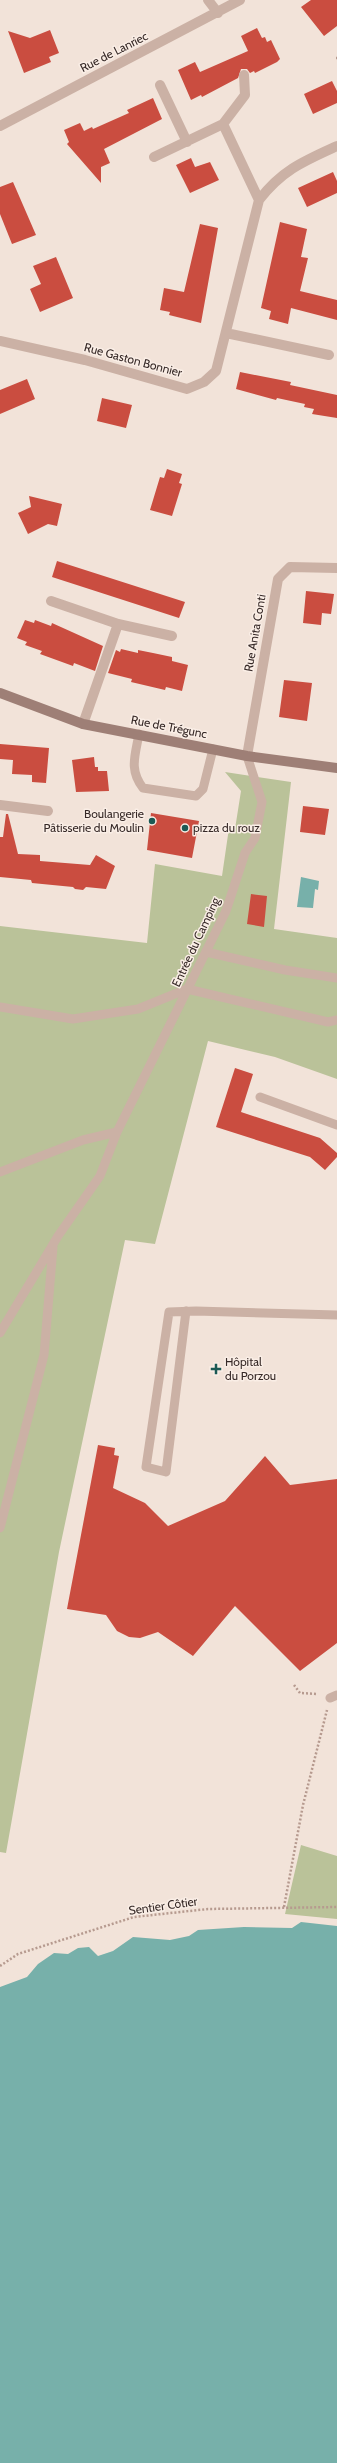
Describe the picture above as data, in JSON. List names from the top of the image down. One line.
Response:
{"streets":{"main road":["Rue de Trégunc"],"street":["Rue de Lanriec","Rue Gaston Bonnier","Rue Anita Conti"],"lane":["Entrée du Camping"],"path":["Sentier Côtier"]},"crossings":[["Rue Anita Conti","Rue de Trégunc"],["Rue Anita Conti","Entrée du Camping"],["Rue de Trégunc","Entrée du Camping"]],"places":{"other":["Boulangerie Pâtisserie du Moulin","pizza du rouz"],"health":["Hôpital du Porzou"]}}
